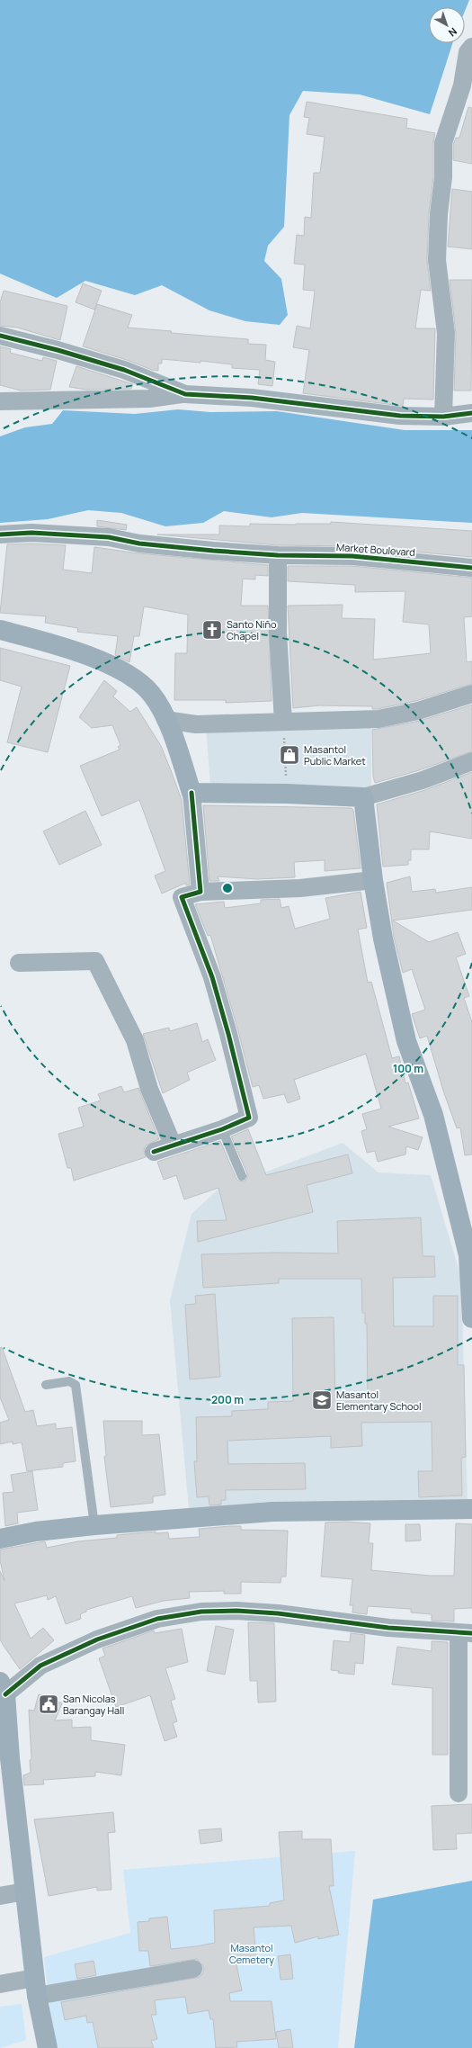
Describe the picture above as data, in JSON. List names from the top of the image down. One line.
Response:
{"streets":{"street":["Market Boulevard"]},"parks":["Masantol Cemetery"],"places":{"church":["Santo Niño Chapel"],"shop":["Masantol Public Market"],"school or university":["Masantol Elementary School"],"public building":["San Nicolas Barangay Hall"]},"north":"bottom right","rings":["100 m","200 m"]}
